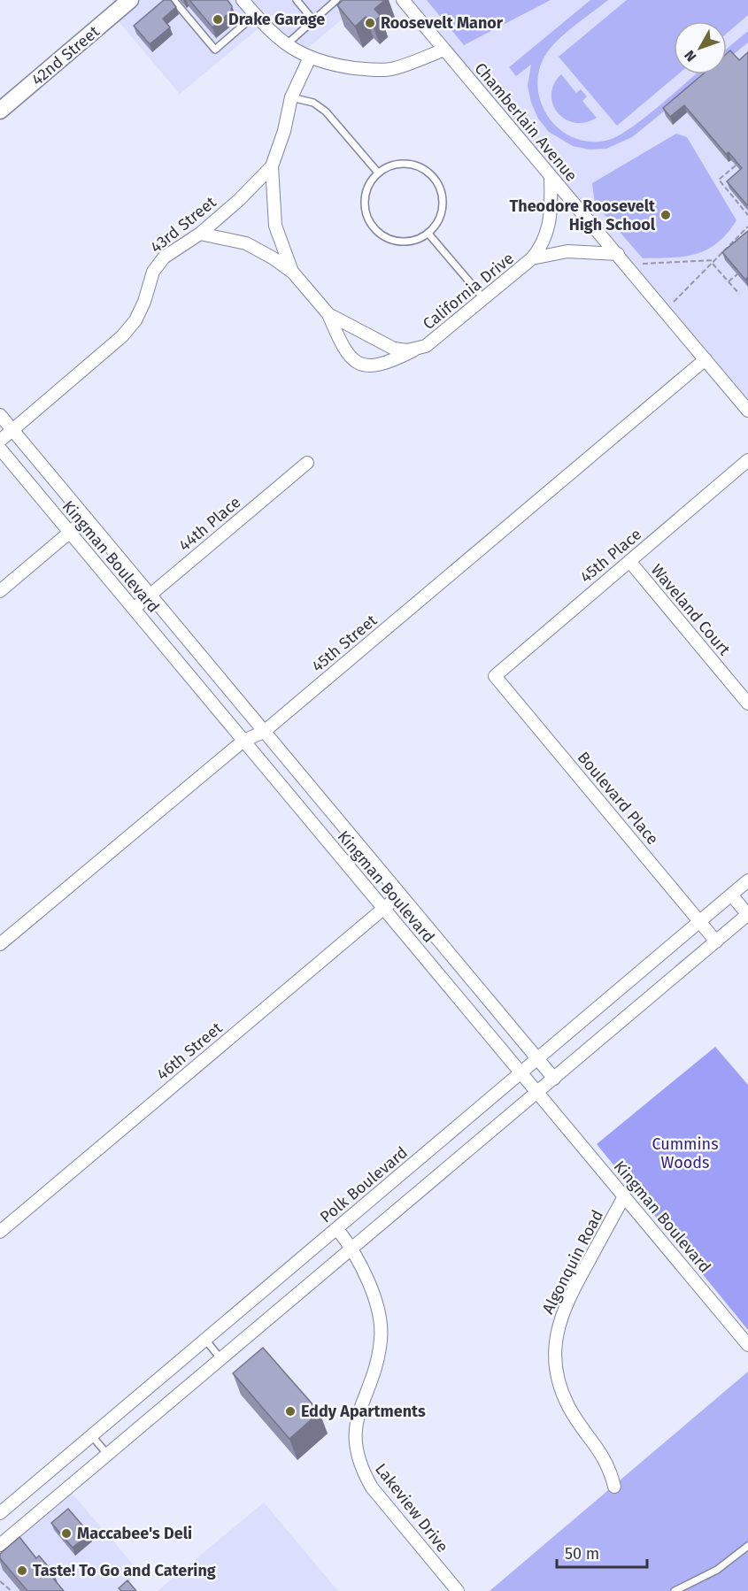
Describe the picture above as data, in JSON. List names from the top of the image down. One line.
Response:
{"streets":{"street":["42nd Street","Chamberlain Avenue","43rd Street","California Drive","44th Place","45th Place","Kingman Boulevard","Waveland Court","45th Street","Boulevard Place","46th Street","Polk Boulevard","Algonquin Road","Lakeview Drive"]},"crossings":[["Chamberlain Avenue","California Drive"],["Chamberlain Avenue","45th Street"],["43rd Street","California Drive"],["43rd Street","Kingman Boulevard"],["44th Place","Kingman Boulevard"],["45th Place","Waveland Court"],["45th Place","Boulevard Place"],["Kingman Boulevard","45th Street"],["Kingman Boulevard","46th Street"],["Kingman Boulevard","Polk Boulevard"],["Kingman Boulevard","Algonquin Road"],["Boulevard Place","Polk Boulevard"],["Polk Boulevard","Lakeview Drive"]],"parks":["Cummins Woods"],"places":["Drake Garage","Roosevelt Manor","Theodore Roosevelt High School","Eddy Apartments","Maccabee's Deli","Taste! To Go and Catering"],"scale_bar":"50 m","north":"bottom left"}
